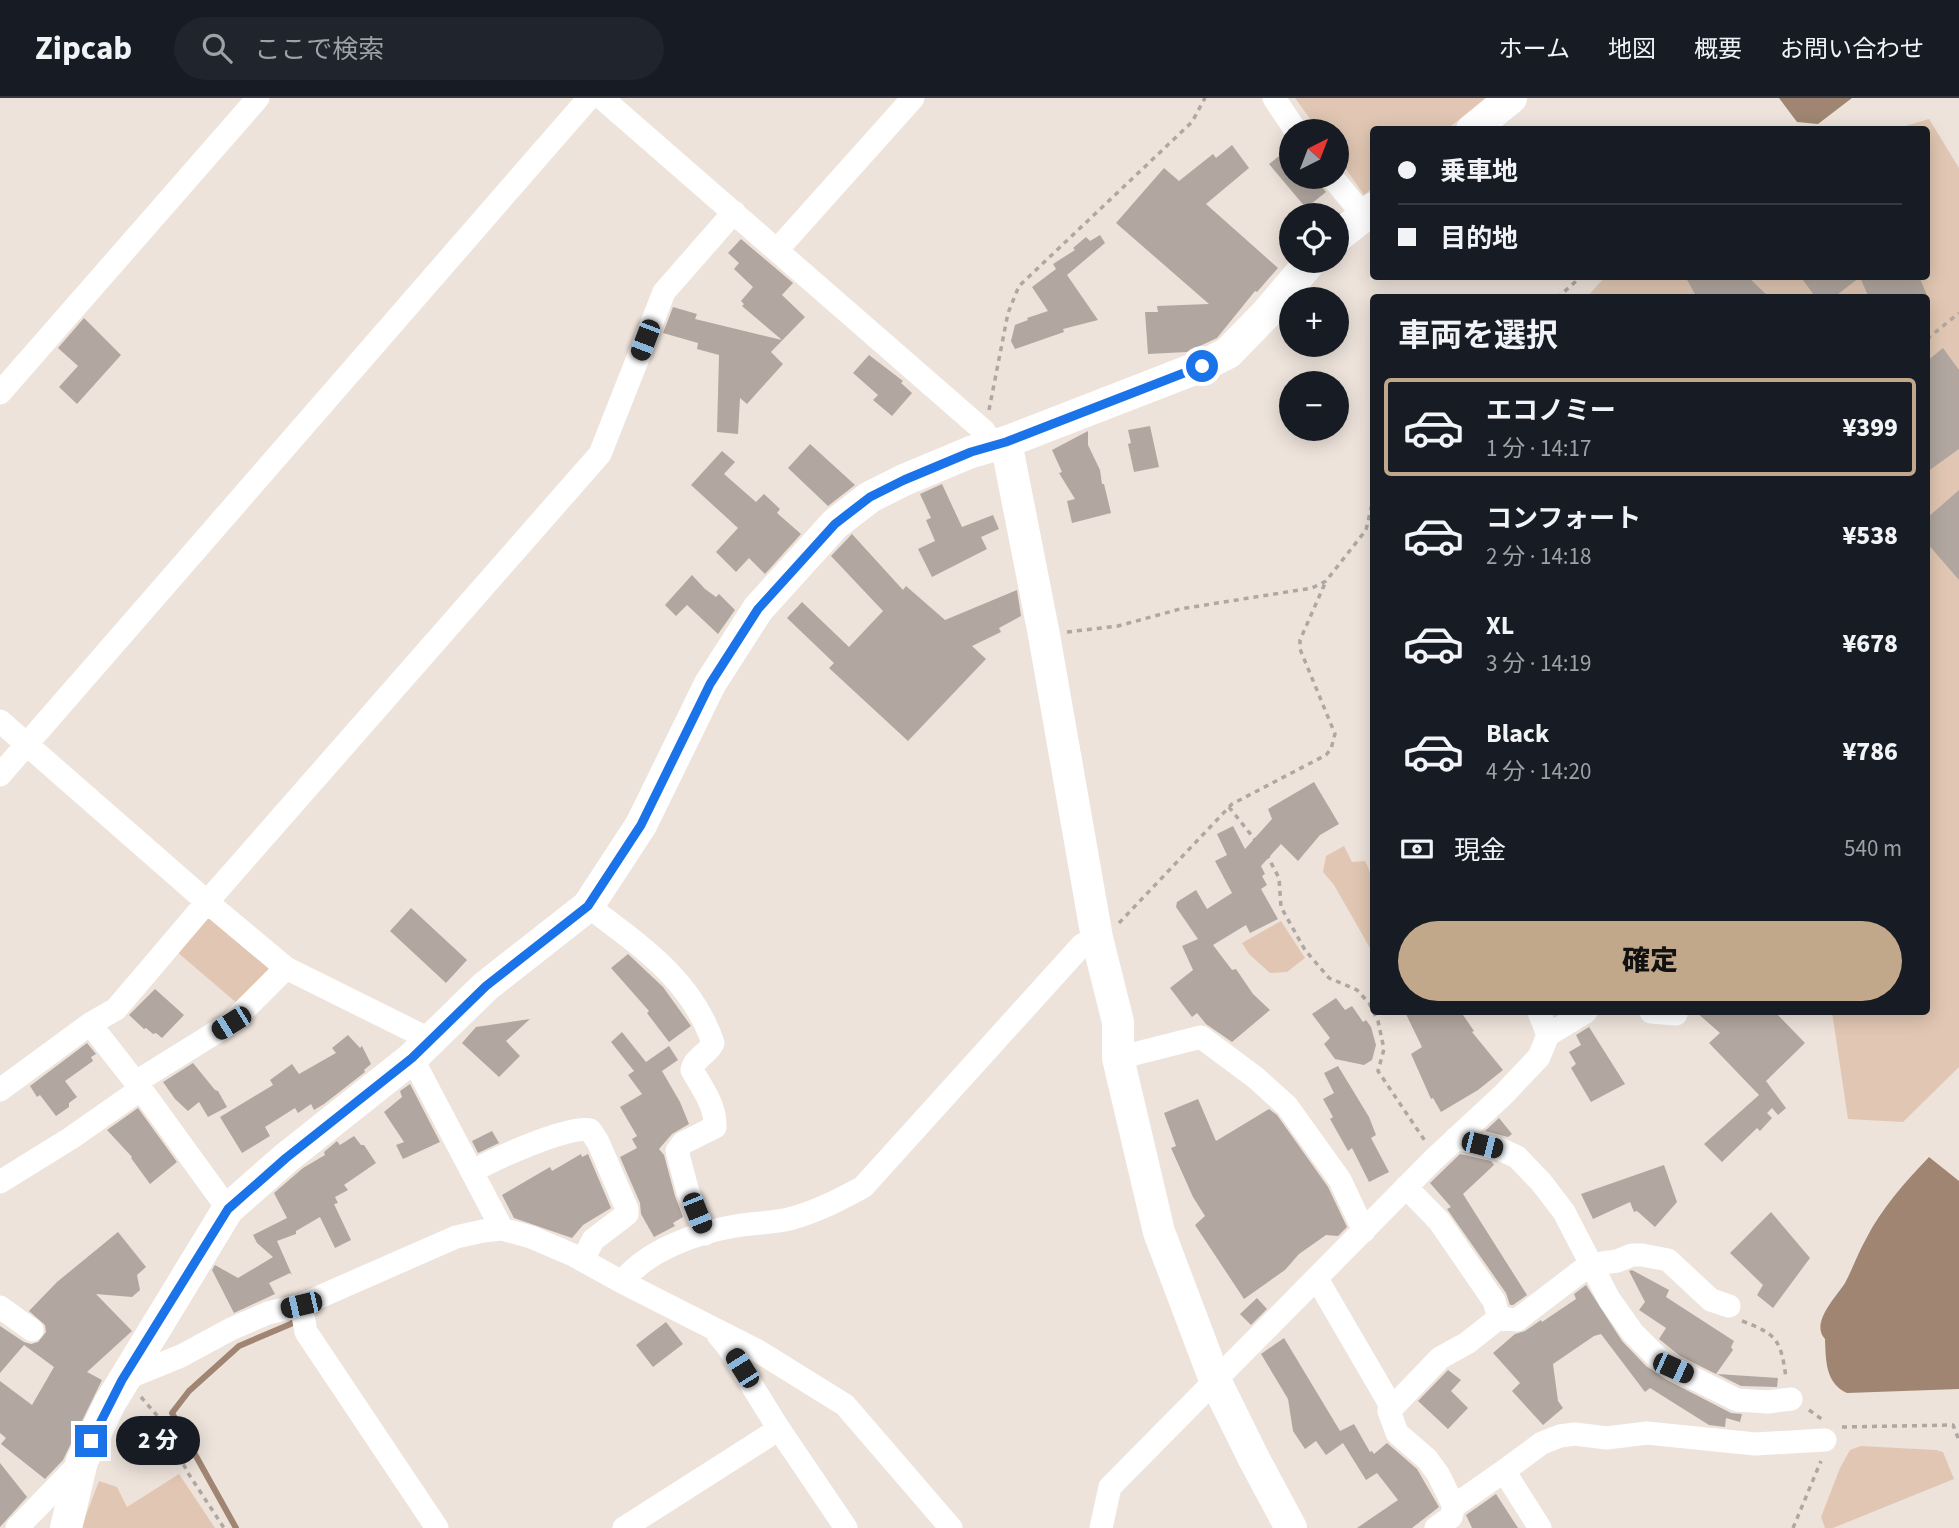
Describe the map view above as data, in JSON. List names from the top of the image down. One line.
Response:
{"north":"top right","page":{"header":"Zipcab","search":"ここで検索","nav":["ホーム","地図","概要","お問い合わせ"],"map_buttons":["+","−"],"banner":["乗車地","目的地"],"heading":"車両を選択","list":[{"name":"エコノミー","note":"1 分 · 14:17","value":"¥399"},{"name":"コンフォート","note":"2 分 · 14:18","value":"¥538"},{"name":"XL","note":"3 分 · 14:19","value":"¥678"},{"name":"Black","note":"4 分 · 14:20","value":"¥786"}],"pay":["現金","540 m"],"buttons":"確定","bubble":"2 分"}}
